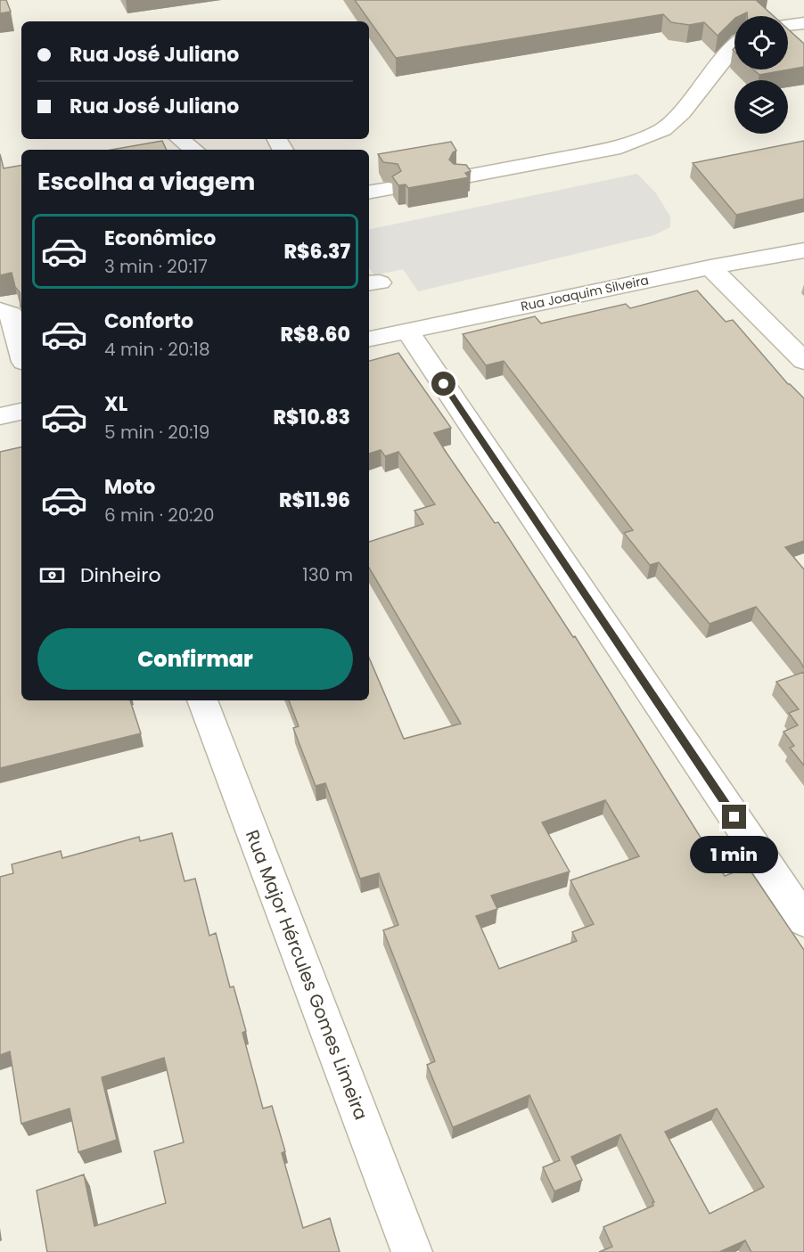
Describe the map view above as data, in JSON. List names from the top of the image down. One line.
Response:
{"streets":{"street":["Rua Joaquim Silveira","Rua Major Hércules Gomes Limeira"]},"page":{"banner":["Rua José Juliano","Rua José Juliano"],"heading":"Escolha a viagem","list":[{"name":"Econômico","note":"3 min · 20:17","value":"R$6.37"},{"name":"Conforto","note":"4 min · 20:18","value":"R$8.60"},{"name":"XL","note":"5 min · 20:19","value":"R$10.83"},{"name":"Moto","note":"6 min · 20:20","value":"R$11.96"}],"pay":["Dinheiro","130 m"],"buttons":"Confirmar","bubble":"1 min"}}
